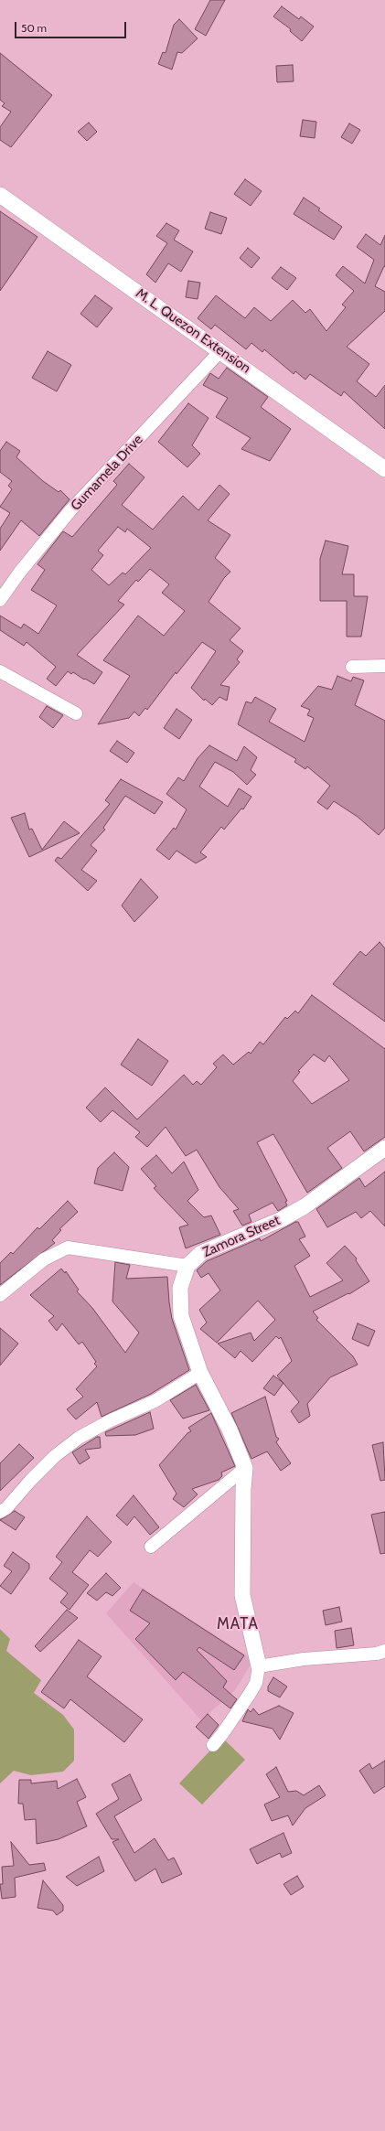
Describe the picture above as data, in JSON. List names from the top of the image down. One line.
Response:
{"streets":{"street":["M. L. Quezon Extension","Gumamela Drive","Zamora Street"]},"crossings":[["M. L. Quezon Extension","Gumamela Drive"]],"districts":["MATA"],"scale_bar":"50 m"}
